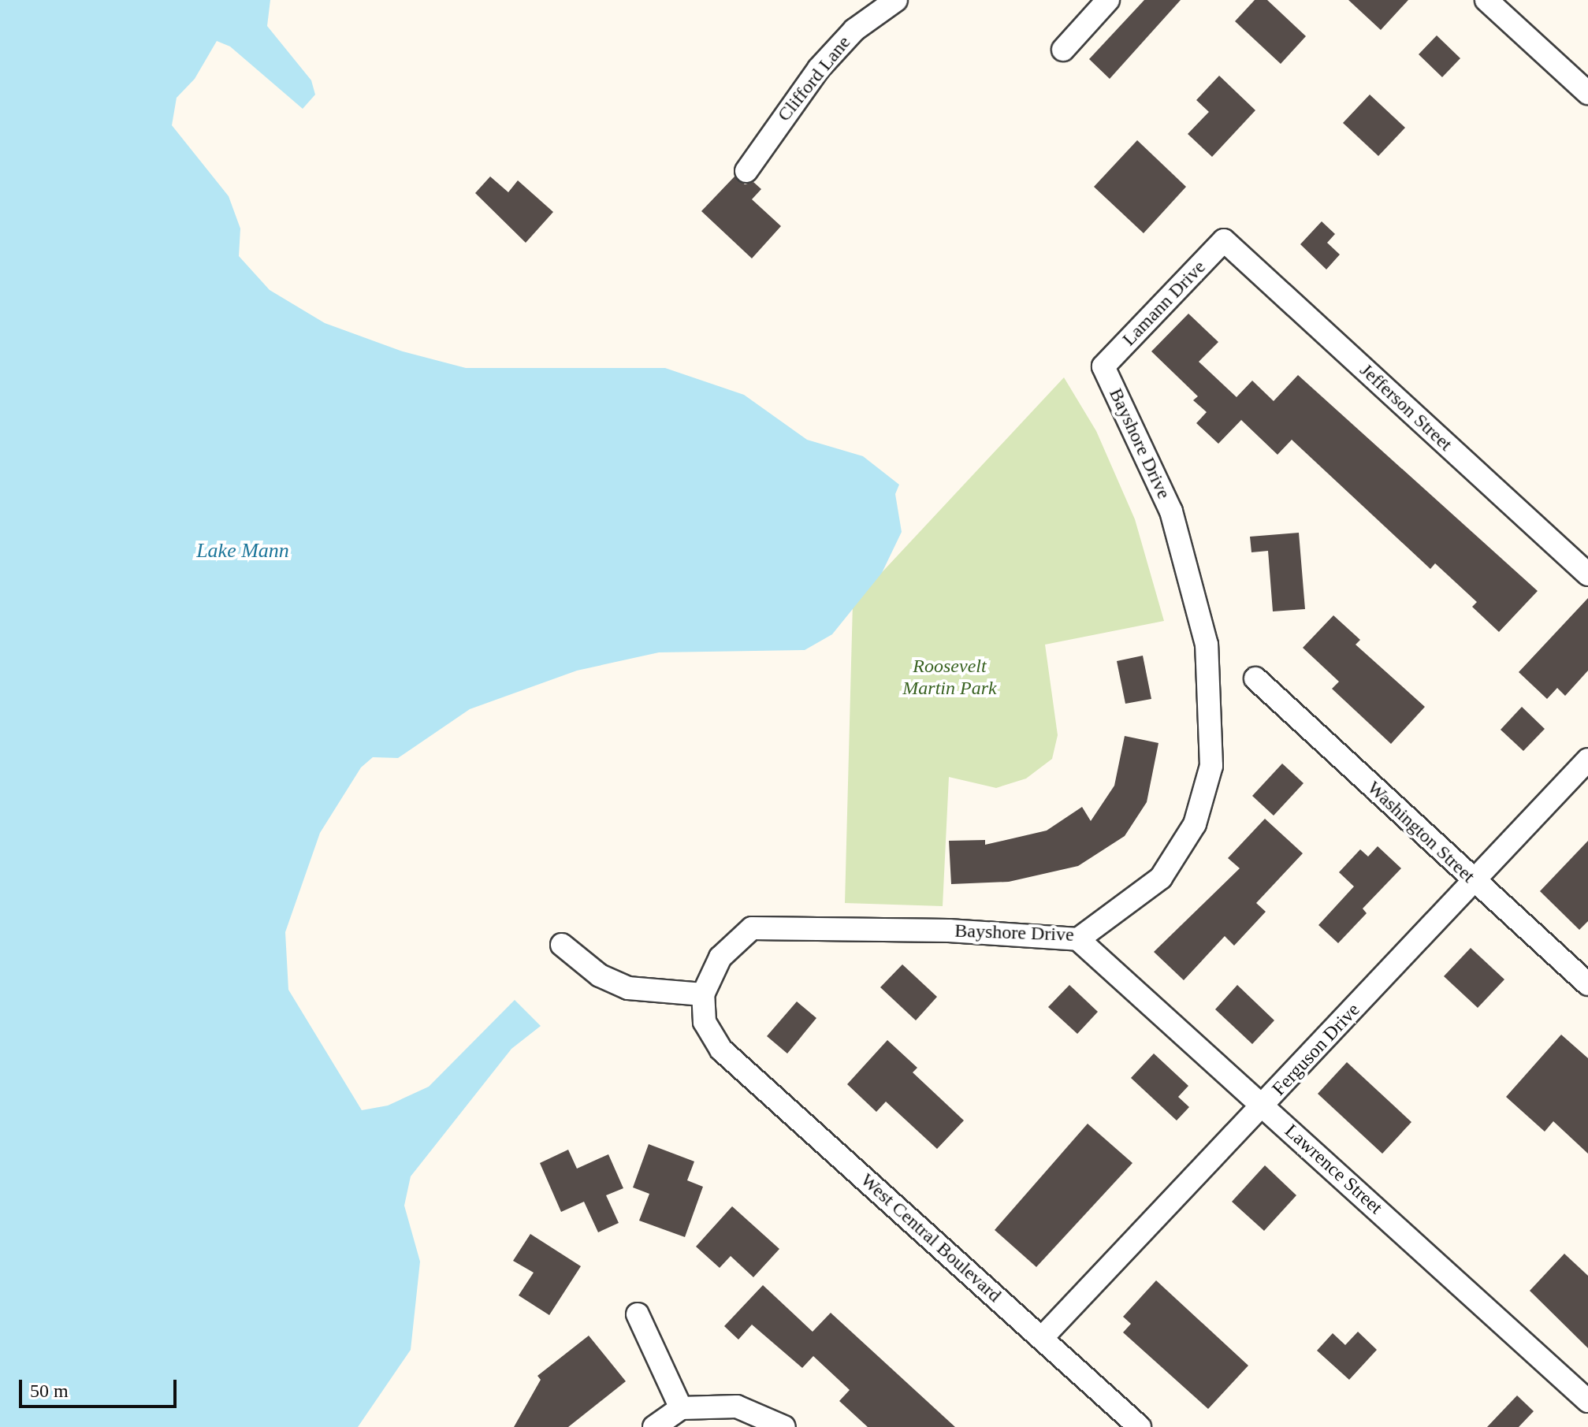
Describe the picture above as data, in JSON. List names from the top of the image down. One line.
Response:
{"streets":{"street":["Clifford Lane","Lamann Drive","Jefferson Street","Bayshore Drive","Washington Street","Ferguson Drive","Lawrence Street","West Central Boulevard"]},"crossings":[["Lamann Drive","Jefferson Street"],["Lamann Drive","Bayshore Drive"],["Bayshore Drive","Lawrence Street"],["Bayshore Drive","West Central Boulevard"],["Washington Street","Ferguson Drive"],["Ferguson Drive","Lawrence Street"],["Ferguson Drive","West Central Boulevard"]],"water":["Lake Mann"],"parks":["Roosevelt Martin Park"],"scale_bar":"50 m"}
